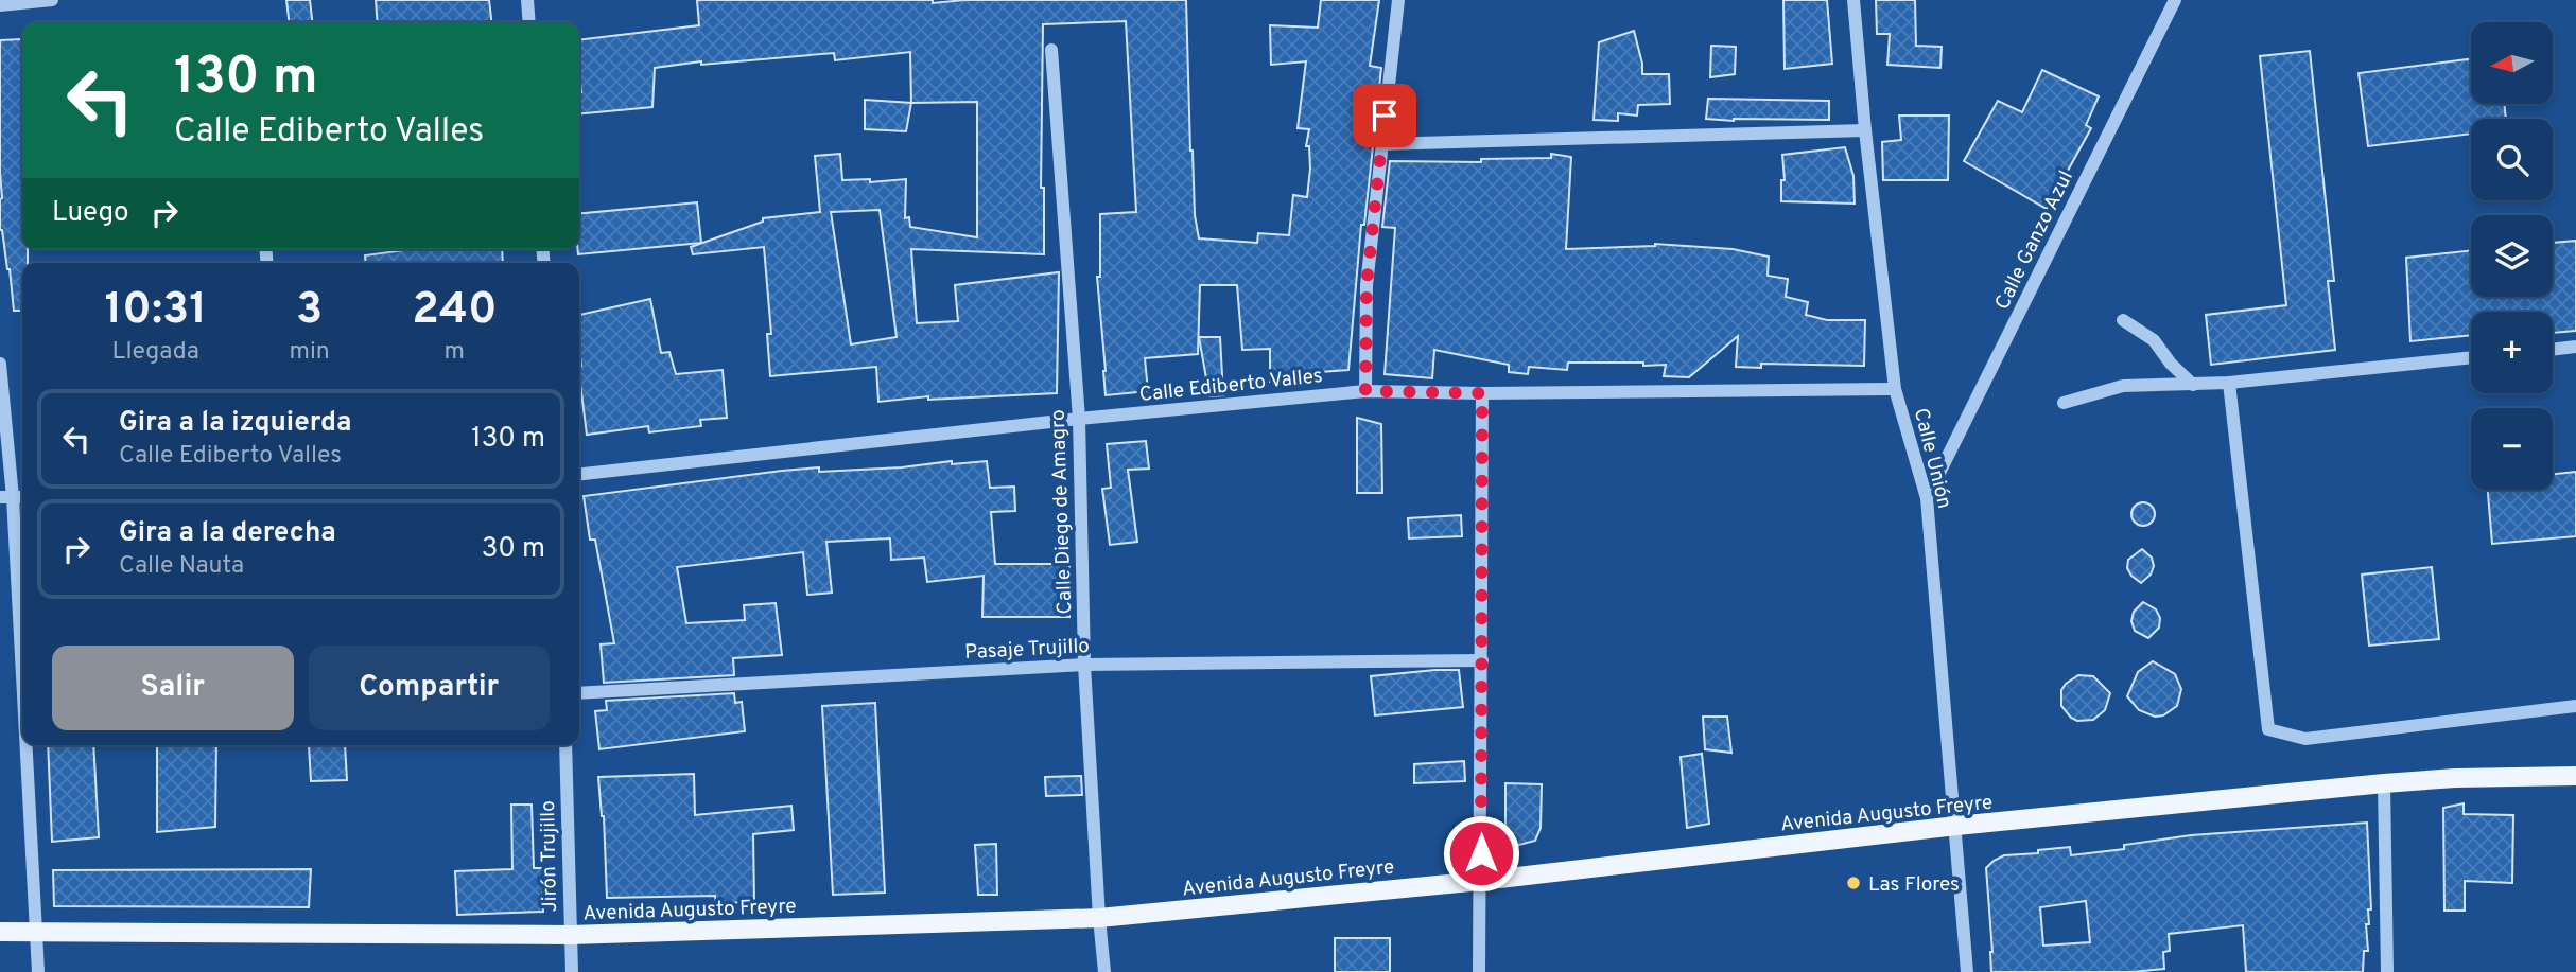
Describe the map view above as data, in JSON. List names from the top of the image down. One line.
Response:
{"streets":{"main road":["Avenida Augusto Freyre"],"street":["Calle Ganzo Azul","Calle Ediberto Valles","Calle Unión","Calle Diego de Amagro","Pasaje Trujillo","Jirón Trujillo"]},"crossings":[["Calle Ganzo Azul","Calle Unión"],["Calle Ediberto Valles","Calle Unión"],["Calle Ediberto Valles","Calle Diego de Amagro"],["Calle Unión","Avenida Augusto Freyre"],["Calle Diego de Amagro","Pasaje Trujillo"],["Calle Diego de Amagro","Avenida Augusto Freyre"],["Avenida Augusto Freyre","Jirón Trujillo"]],"places":["Las Flores"],"north":"left","page":{"map_buttons":["+","−"],"turn":["130 m","Calle Ediberto Valles"],"then":"Luego","eta":["10:31","Llegada","3","min","240","m"],"list":[{"name":"Gira a la izquierda","note":"Calle Ediberto Valles","value":"130 m"},{"name":"Gira a la derecha","note":"Calle Nauta","value":"30 m"}],"buttons":["Salir","Compartir"]}}
